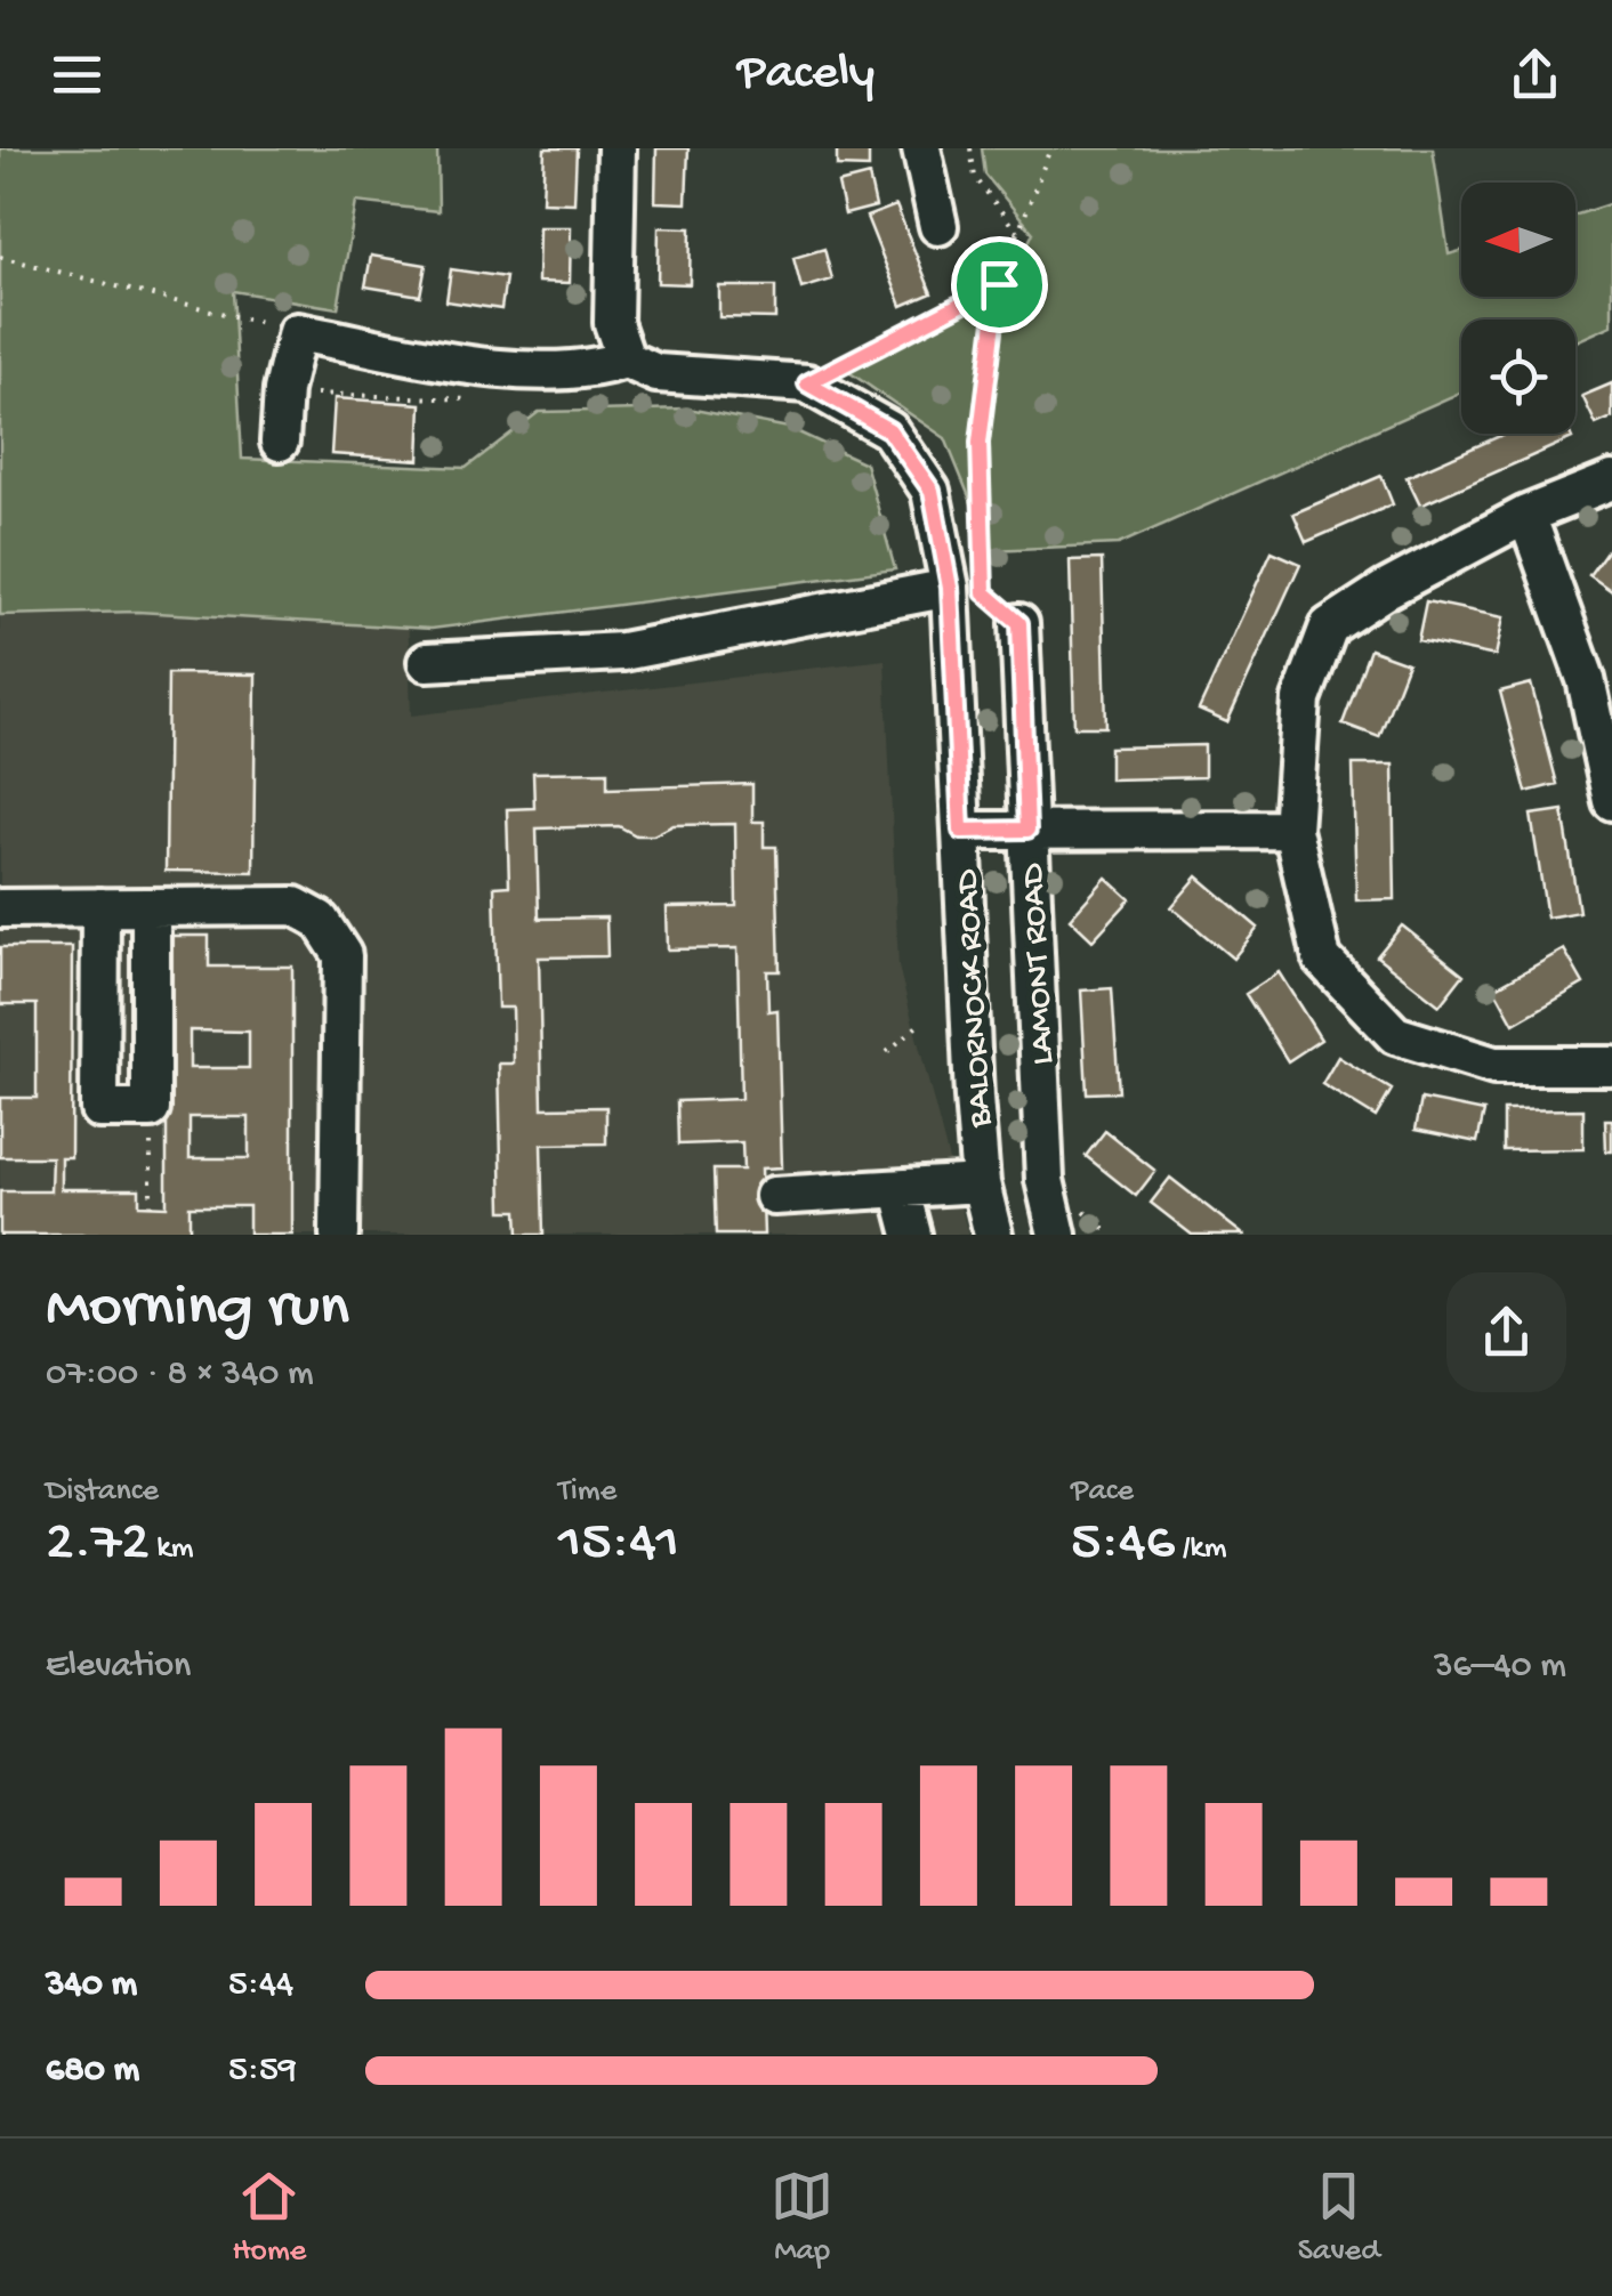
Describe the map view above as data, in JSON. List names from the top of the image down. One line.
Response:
{"streets":{"street":["LAMONT ROAD","BALORNOCK ROAD"]},"north":"left","page":{"header":"Pacely","heading":["Morning run","07:00 · 8 × 340 m"],"stats":[["Distance","2.72 km"],["Time","15:41"],["Pace","5:46 /km"]],"chart":["Elevation","36–40 m"],"list":[{"name":"340 m","note":"5:44"},{"name":"680 m","note":"5:59"}],"tabs":["Home","Map","Saved"]}}
